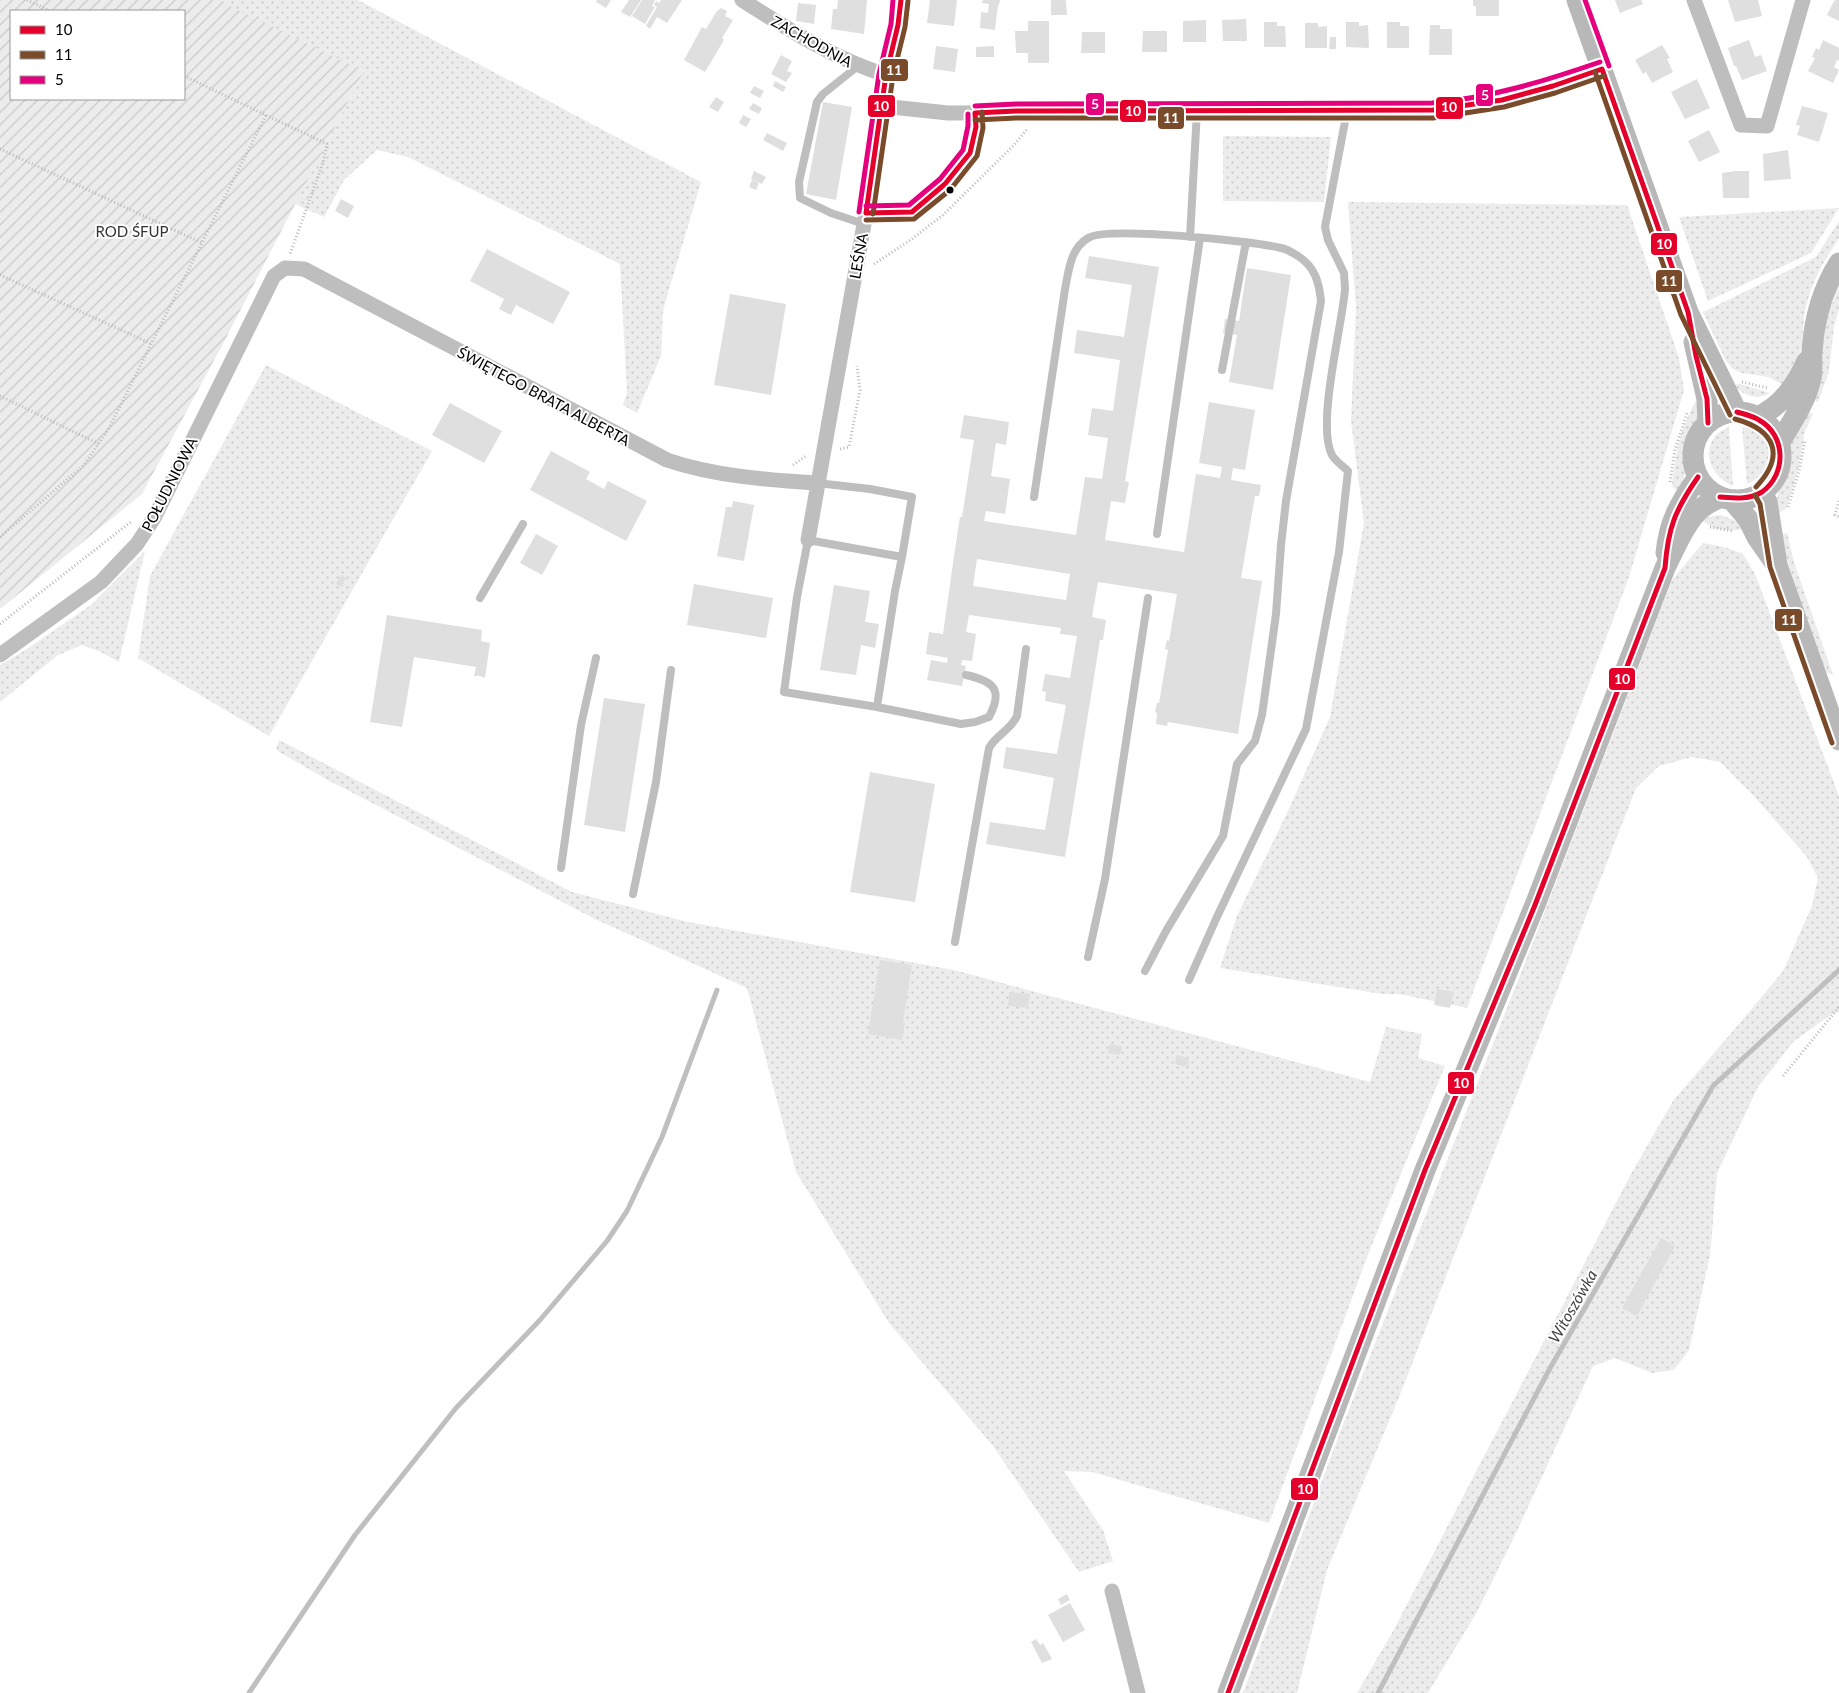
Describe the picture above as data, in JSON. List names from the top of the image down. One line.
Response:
{"streets":{"street":["ZACHODNIA","LEŚNA","ŚWIĘTEGO BRATA ALBERTA","POŁUDNIOWA"]},"crossings":[["ZACHODNIA","LEŚNA"],["LEŚNA","ŚWIĘTEGO BRATA ALBERTA"],["ŚWIĘTEGO BRATA ALBERTA","POŁUDNIOWA"]],"water":["Witoszówka"],"parks":["ROD ŚFUP"],"lines":["transit line 10","transit line 5","transit line 11"],"legend":["10","11","5"]}
